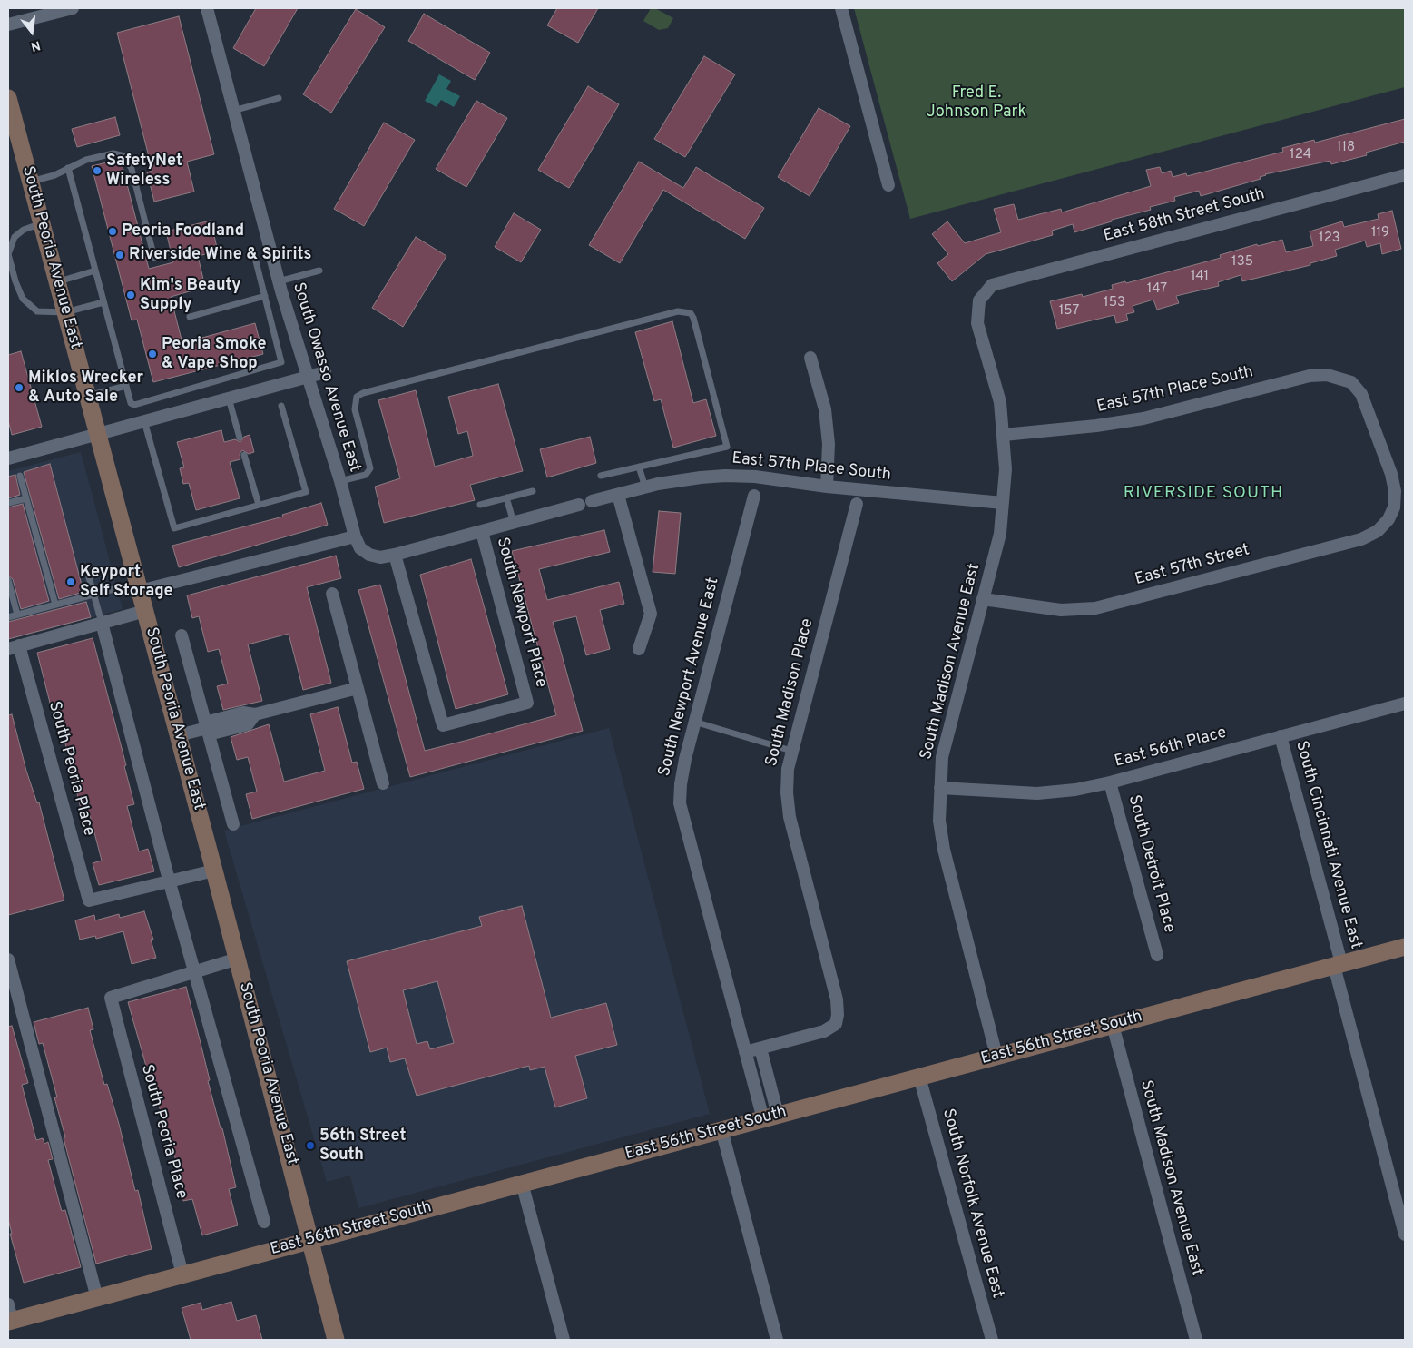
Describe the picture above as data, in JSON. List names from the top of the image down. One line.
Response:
{"streets":{"street":["East 58th Street South","South Peoria Avenue East","South Owasso Avenue East","East 57th Place South","East 57th Street","South Newport Place","South Madison Avenue East","South Newport Avenue East","South Madison Place","East 56th Place","South Peoria Place","South Cincinnati Avenue East","South Detroit Place","East 56th Street South","South Norfolk Avenue East"]},"crossings":[["East 58th Street South","South Madison Avenue East"],["South Peoria Avenue East","East 56th Street South"],["South Owasso Avenue East","South Newport Place"],["East 57th Place South","East 57th Street"],["East 57th Place South","South Madison Avenue East"],["East 57th Street","South Madison Avenue East"],["South Madison Avenue East","East 56th Place"],["South Madison Avenue East","East 56th Street South"],["South Newport Avenue East","East 56th Street South"],["East 56th Place","South Cincinnati Avenue East"],["East 56th Place","South Detroit Place"],["South Peoria Place","East 56th Street South"],["South Cincinnati Avenue East","East 56th Street South"],["East 56th Street South","South Norfolk Avenue East"]],"districts":["RIVERSIDE SOUTH"],"parks":["Fred E. Johnson Park"],"places":["SafetyNet Wireless","Peoria Foodland","Riverside Wine & Spirits","Kim's Beauty Supply","Peoria Smoke & Vape Shop","Miklos Wrecker & Auto Sale","Keyport Self Storage","56th Street South"],"house_numbers":["118","124","119","123","135","141","147","153","157"],"north":"bottom"}
